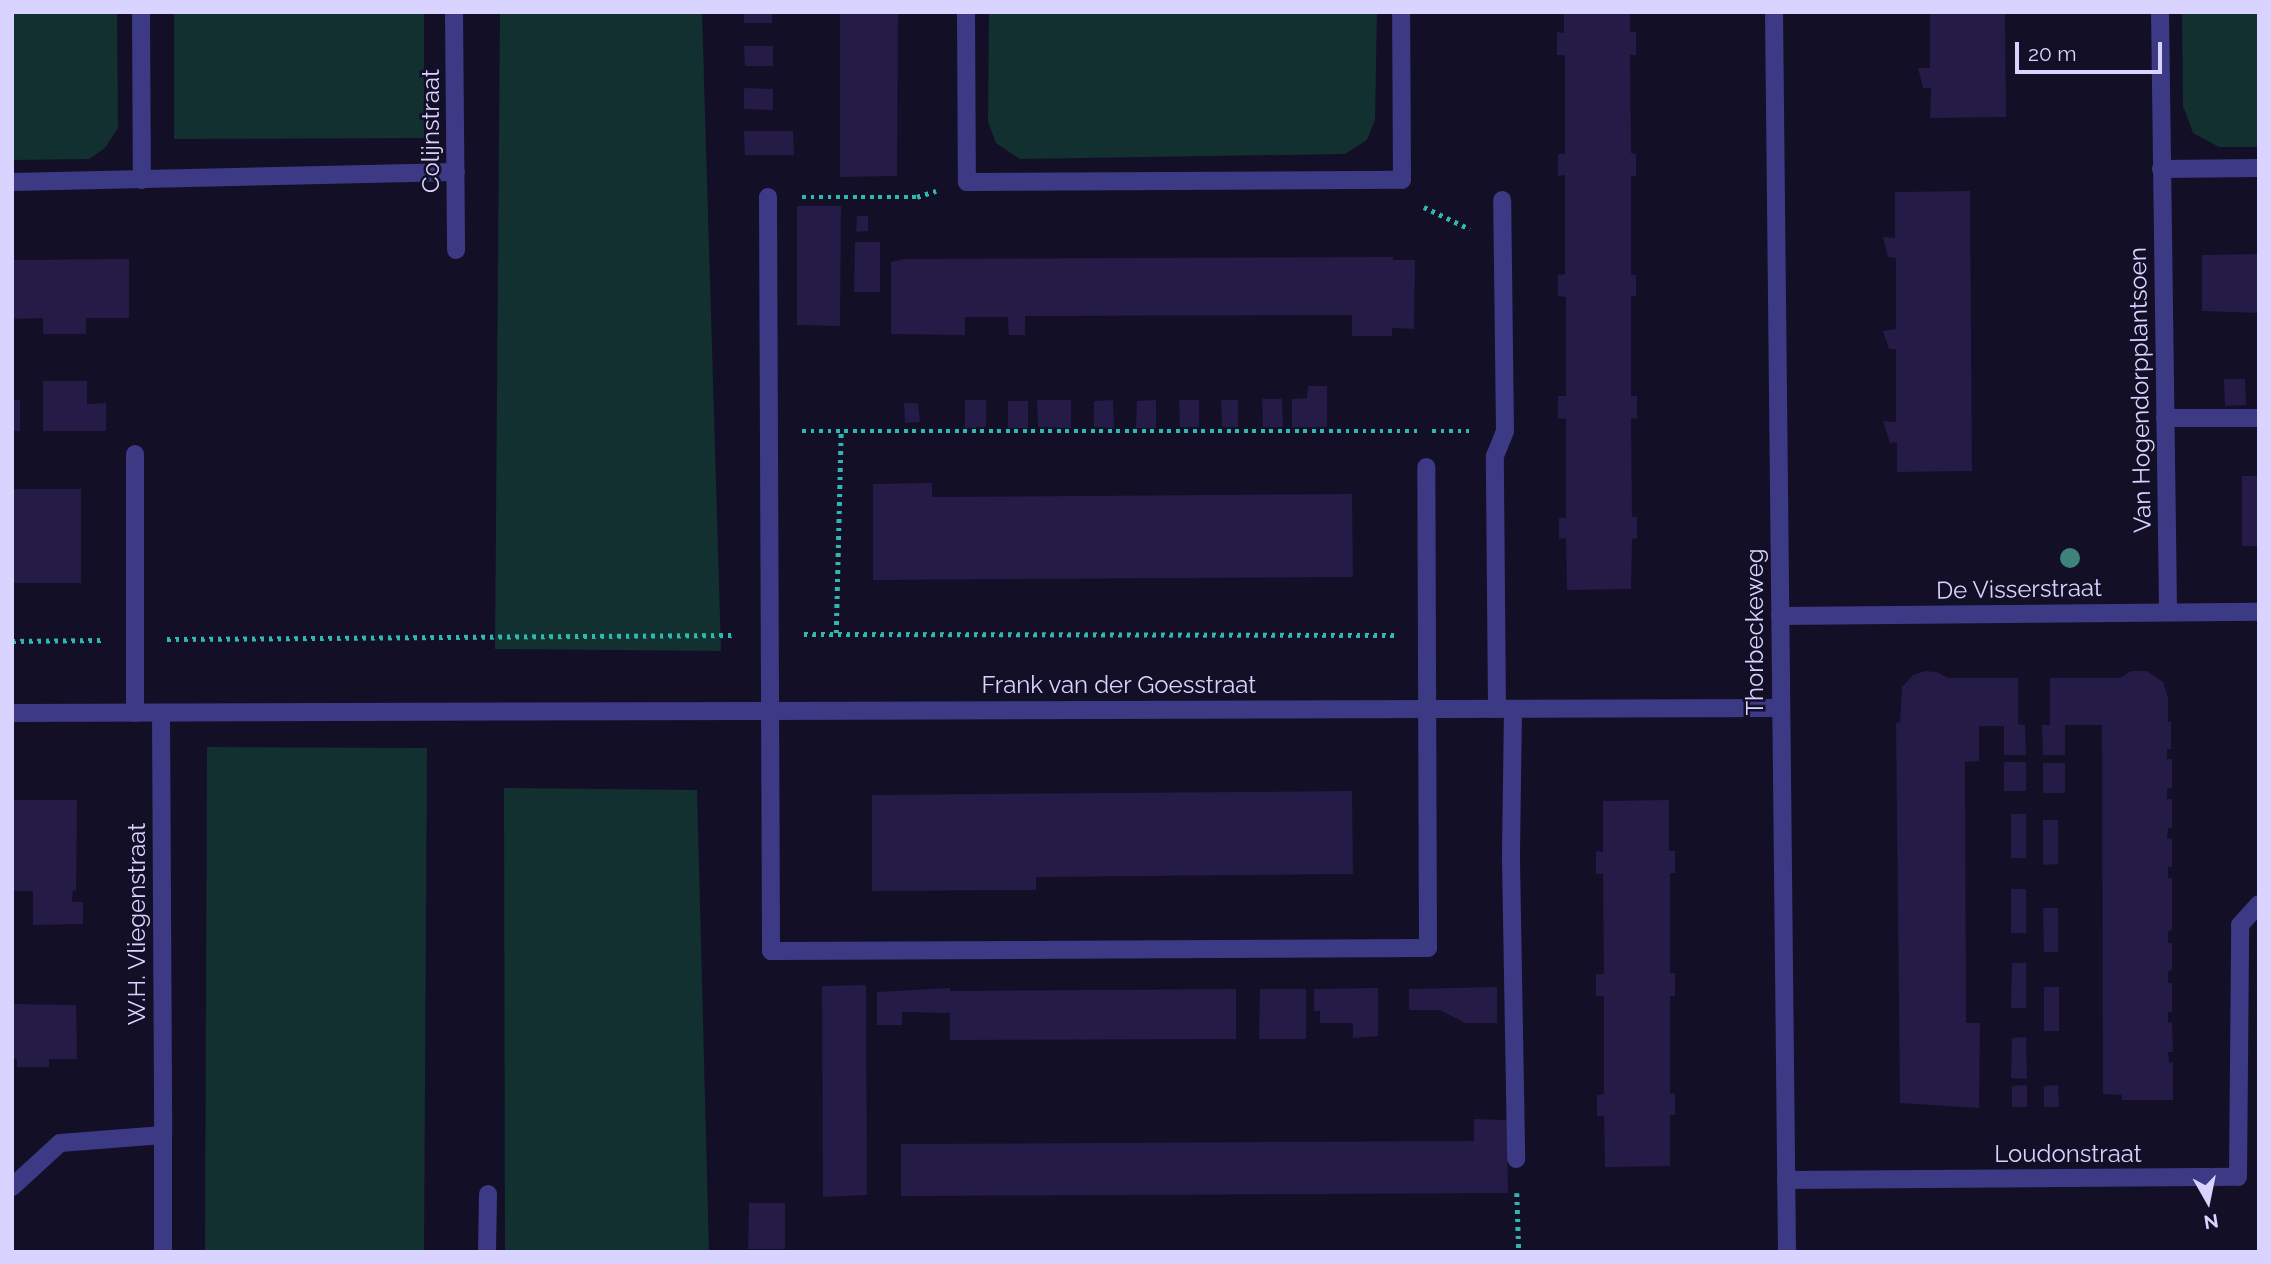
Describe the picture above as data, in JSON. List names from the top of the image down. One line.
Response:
{"streets":{"street":["Colijnstraat","Van Hogendorpplantsoen","De Visserstraat","Thorbeckeweg","Frank van der Goesstraat","W.H. Vliegenstraat","Loudonstraat"]},"crossings":[["Van Hogendorpplantsoen","De Visserstraat"],["De Visserstraat","Thorbeckeweg"],["Thorbeckeweg","Frank van der Goesstraat"],["Thorbeckeweg","Loudonstraat"],["Frank van der Goesstraat","W.H. Vliegenstraat"]],"scale_bar":"20 m","north":"bottom"}
